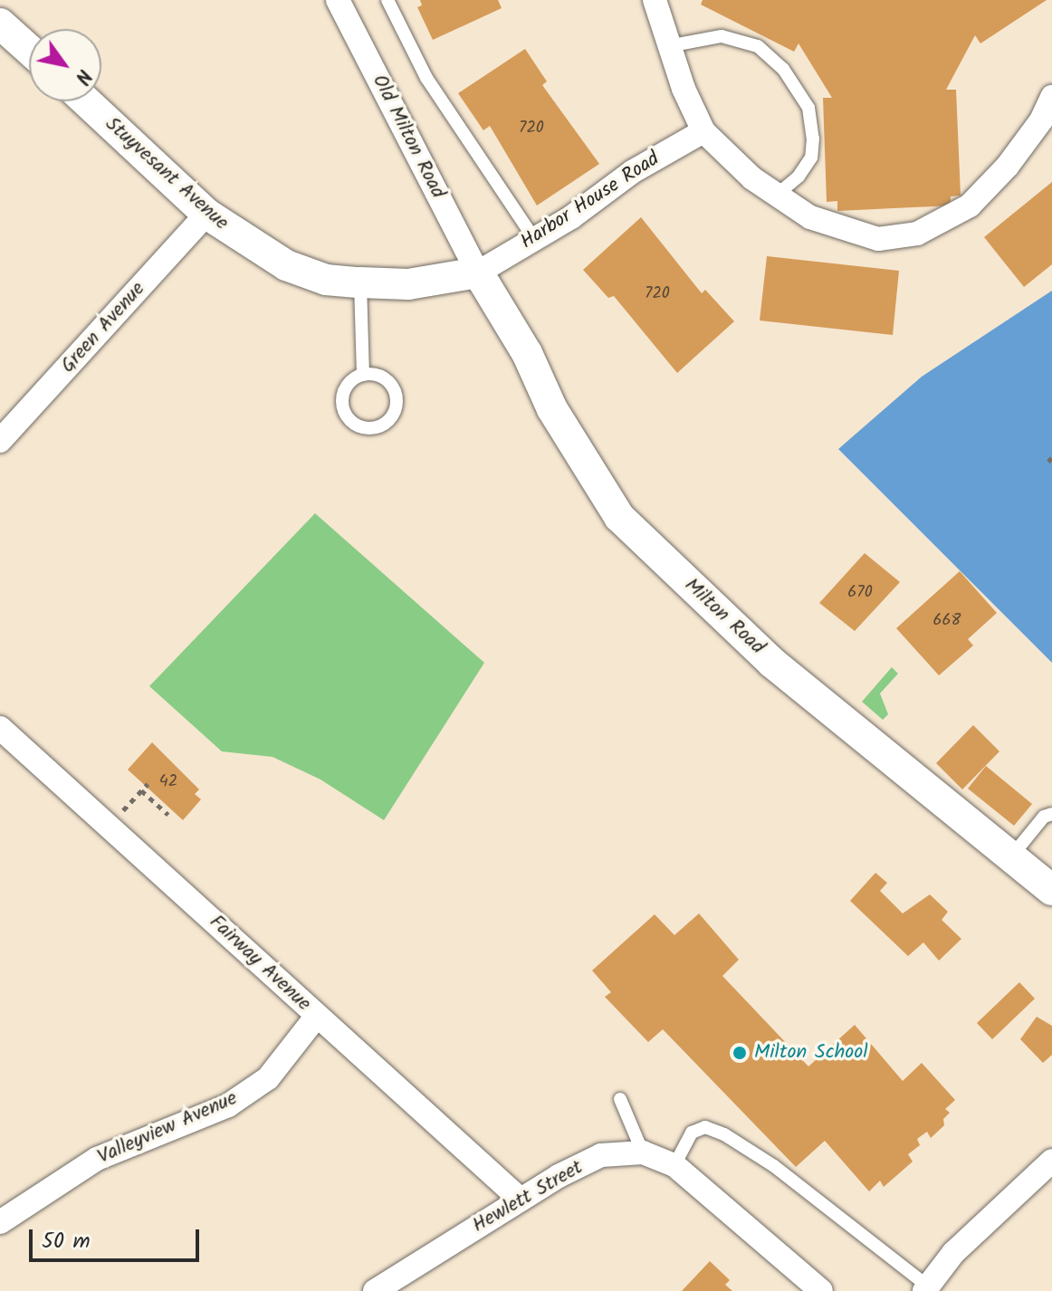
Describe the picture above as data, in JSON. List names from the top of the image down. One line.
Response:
{"streets":{"street":["Old Milton Road","Stuyvesant Avenue","Harbor House Road","Green Avenue","Milton Road","Fairway Avenue","Valleyview Avenue","Hewlett Street"]},"crossings":[["Old Milton Road","Stuyvesant Avenue"],["Old Milton Road","Harbor House Road"],["Old Milton Road","Milton Road"],["Stuyvesant Avenue","Harbor House Road"],["Stuyvesant Avenue","Green Avenue"],["Stuyvesant Avenue","Milton Road"],["Harbor House Road","Milton Road"],["Fairway Avenue","Valleyview Avenue"],["Fairway Avenue","Hewlett Street"]],"places":["Milton School"],"house_numbers":["720","720","670","668","42"],"scale_bar":"50 m","north":"bottom right"}
